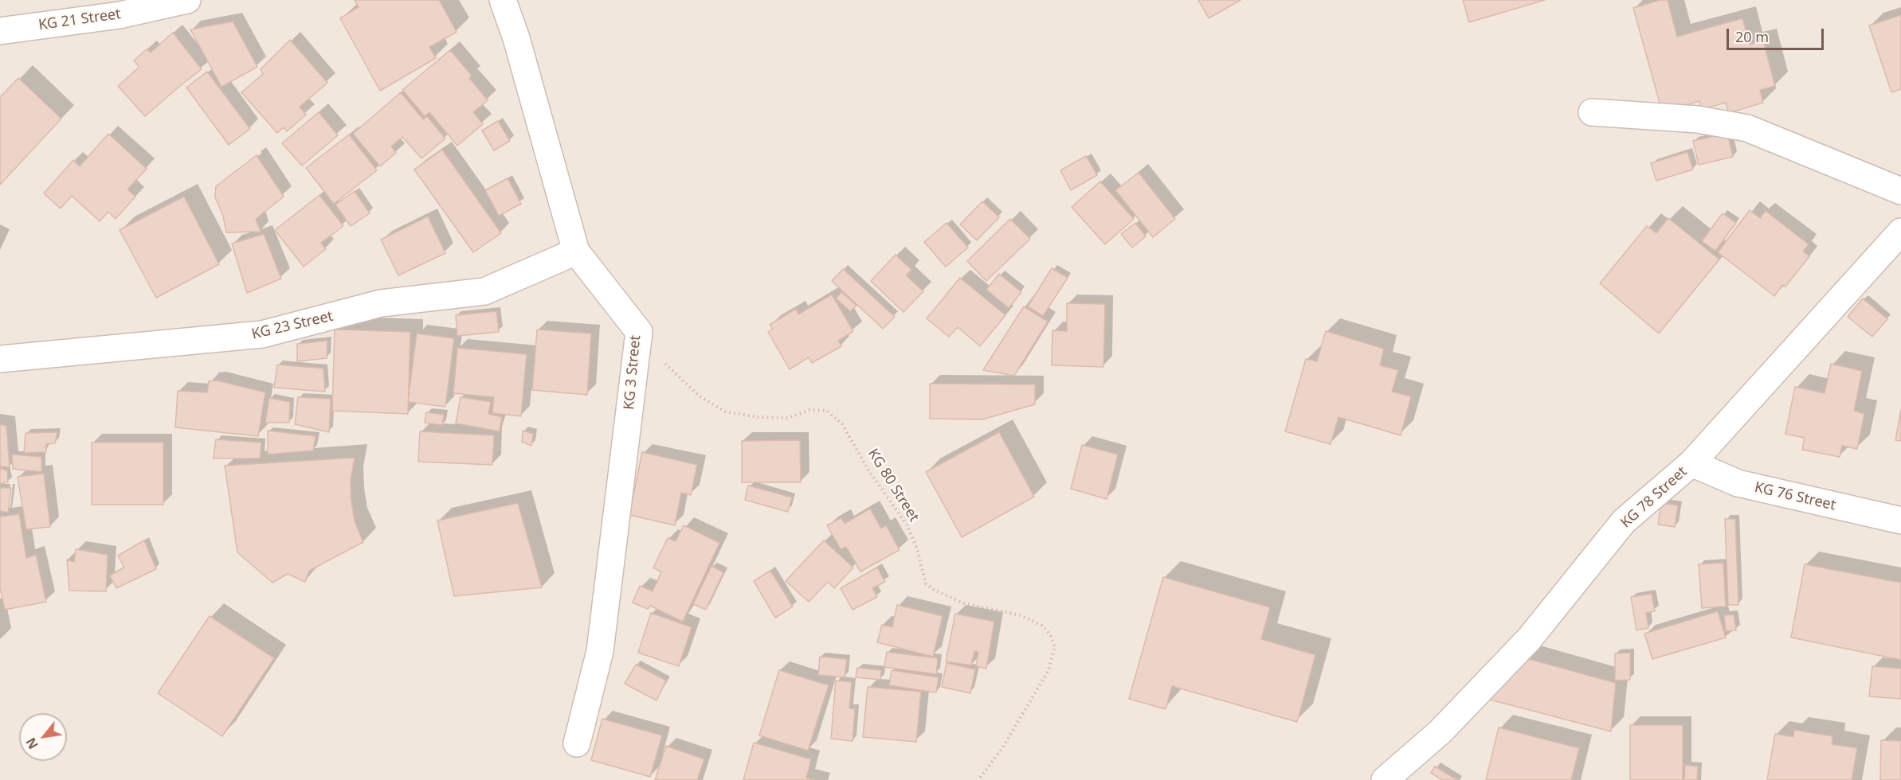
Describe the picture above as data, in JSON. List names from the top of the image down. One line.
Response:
{"streets":{"street":["KG 21 Street","KG 23 Street","KG 3 Street","KG 76 Street","KG 78 Street"],"path":["KG 80 Street"]},"crossings":[["KG 23 Street","KG 3 Street"],["KG 3 Street","KG 80 Street"],["KG 76 Street","KG 78 Street"]],"scale_bar":"20 m","north":"bottom left"}
